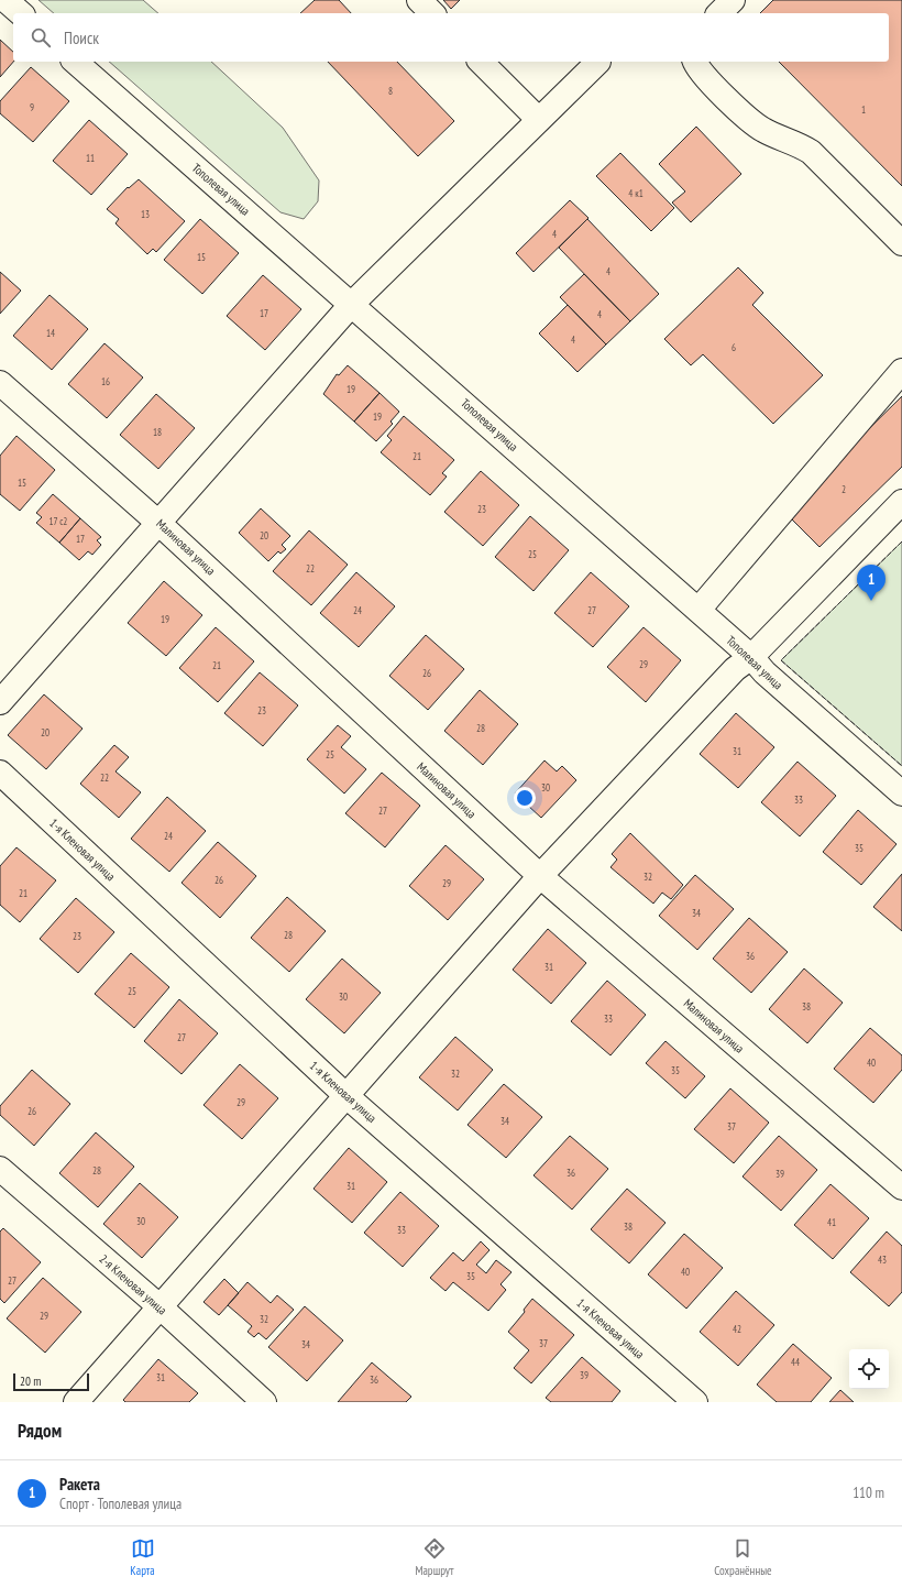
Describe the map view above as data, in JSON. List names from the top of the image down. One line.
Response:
{"streets":{"street":["Тополевая улица","Малиновая улица","1-я Кленовая улица","2-я Кленовая улица"]},"house_numbers":["8","9","1","11","4 к1","13","4","15","4","17","4","14","4","6","16","19","19","18","21","15","2","23","17 с2","20","17","25","22","24","27","19","29","21","26","23","28","20","31","25","22","30","33","27","24","35","32","26","29","21","34","28","23","36","31","25","30","38","33","27","40","35","32","29","26","34","37","28","36","39","31","30","41","38","33","43","40","35","27","29","32","42","37","34","44","39","31","36"],"scale_bar":"20 m","page":{"search":"Поиск","pins":"1","scale":"20 m","heading":"Рядом","list":[{"mark":"1","name":"Ракета","note":"Спорт · Тополевая улица","value":"110 m"}],"nav":["Карта","Маршрут","Сохранённые"]}}
